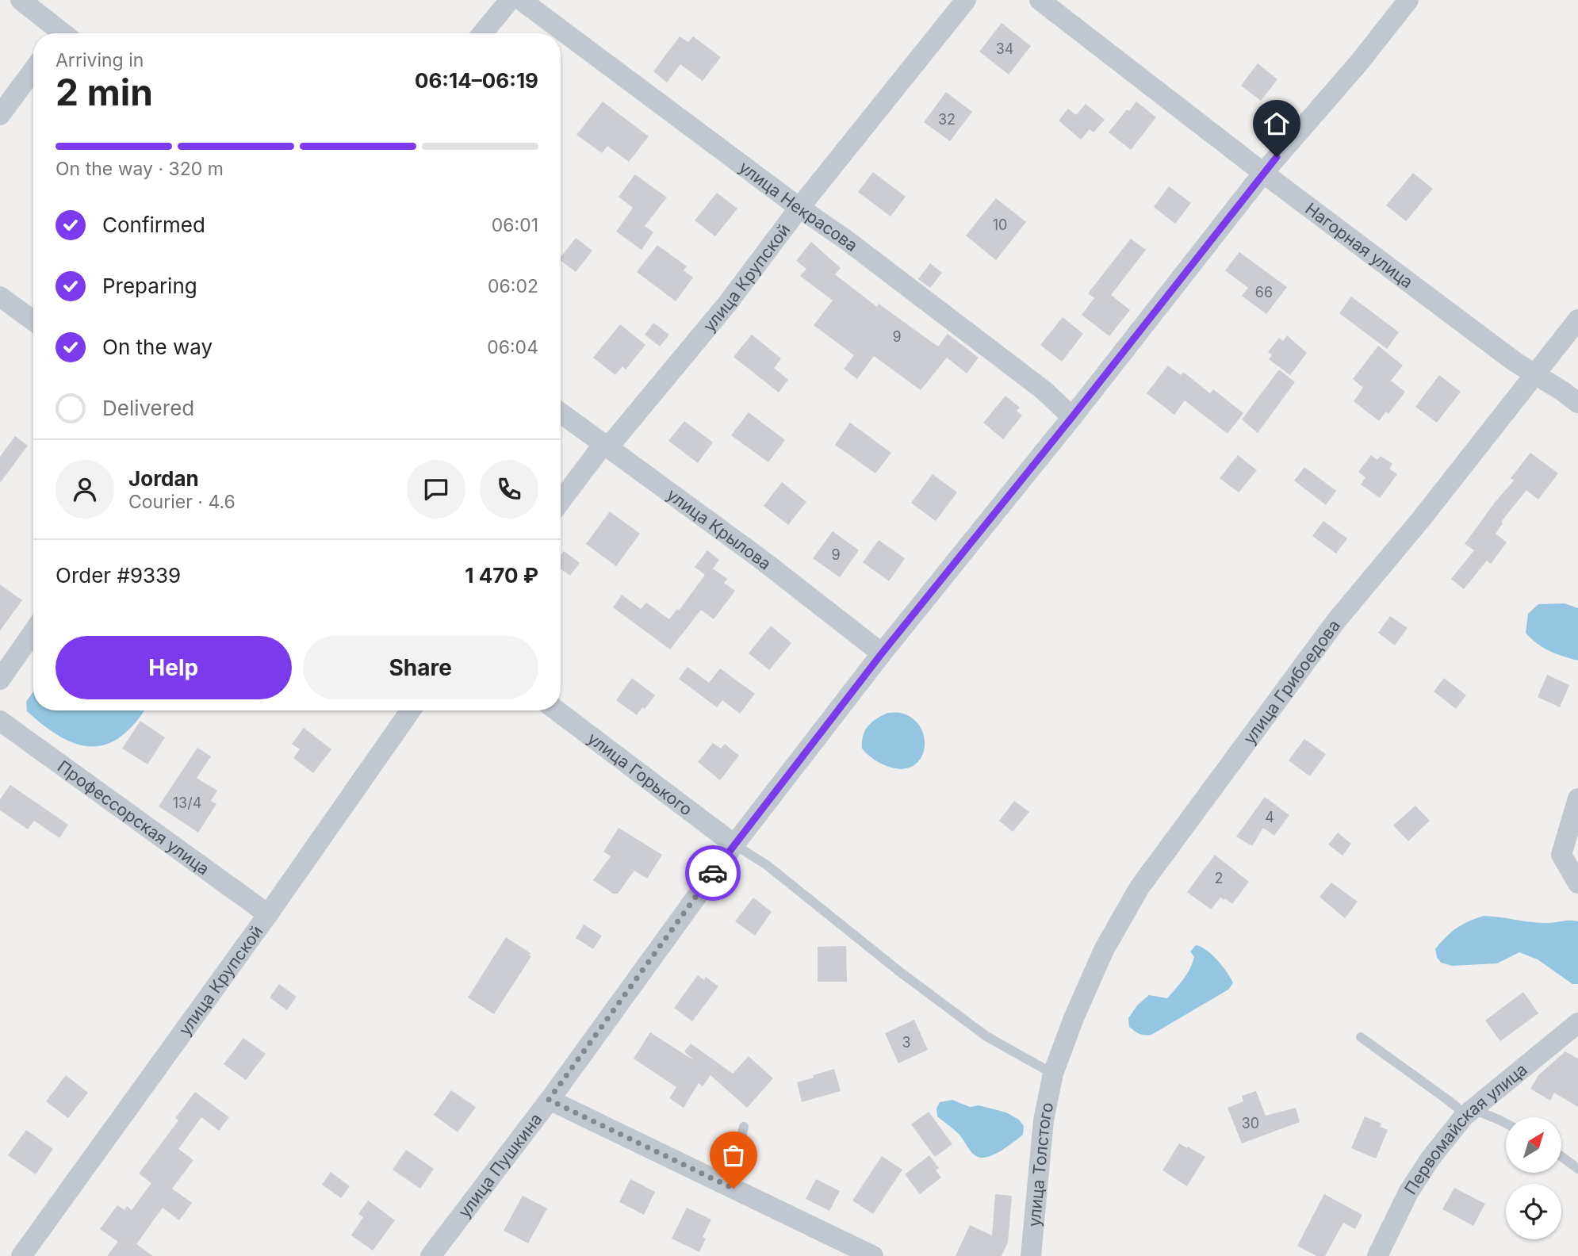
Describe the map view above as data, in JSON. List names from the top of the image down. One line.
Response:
{"streets":{"street":["улица Некрасова","Нагорная улица","улица Крупской","улица Крылова","улица Грибоедова","улица Горького","Профессорская улица","Первомайская улица","улица Толстого","улица Пушкина"]},"crossings":[["улица Некрасова","улица Крупской"],["улица Некрасова","улица Пушкина"],["Нагорная улица","улица Грибоедова"],["Нагорная улица","улица Пушкина"],["улица Крупской","улица Крылова"],["улица Крупской","Профессорская улица"],["улица Крылова","улица Пушкина"],["улица Грибоедова","улица Толстого"],["улица Горького","улица Пушкина"]],"house_numbers":["34","32","10","66","9","9","13/4","4","2","3","30"],"north":"top right","page":{"heading":["2 min","Arriving in","06:14–06:19"],"panel":["Jordan","Courier · 4.6","Order #9339","1 470 ₽"],"bar":"On the way · 320 m","list":[["Confirmed","06:01"],["Preparing","06:02"],["On the way","06:04"],"Delivered"],"buttons":["Help","Share"]}}
